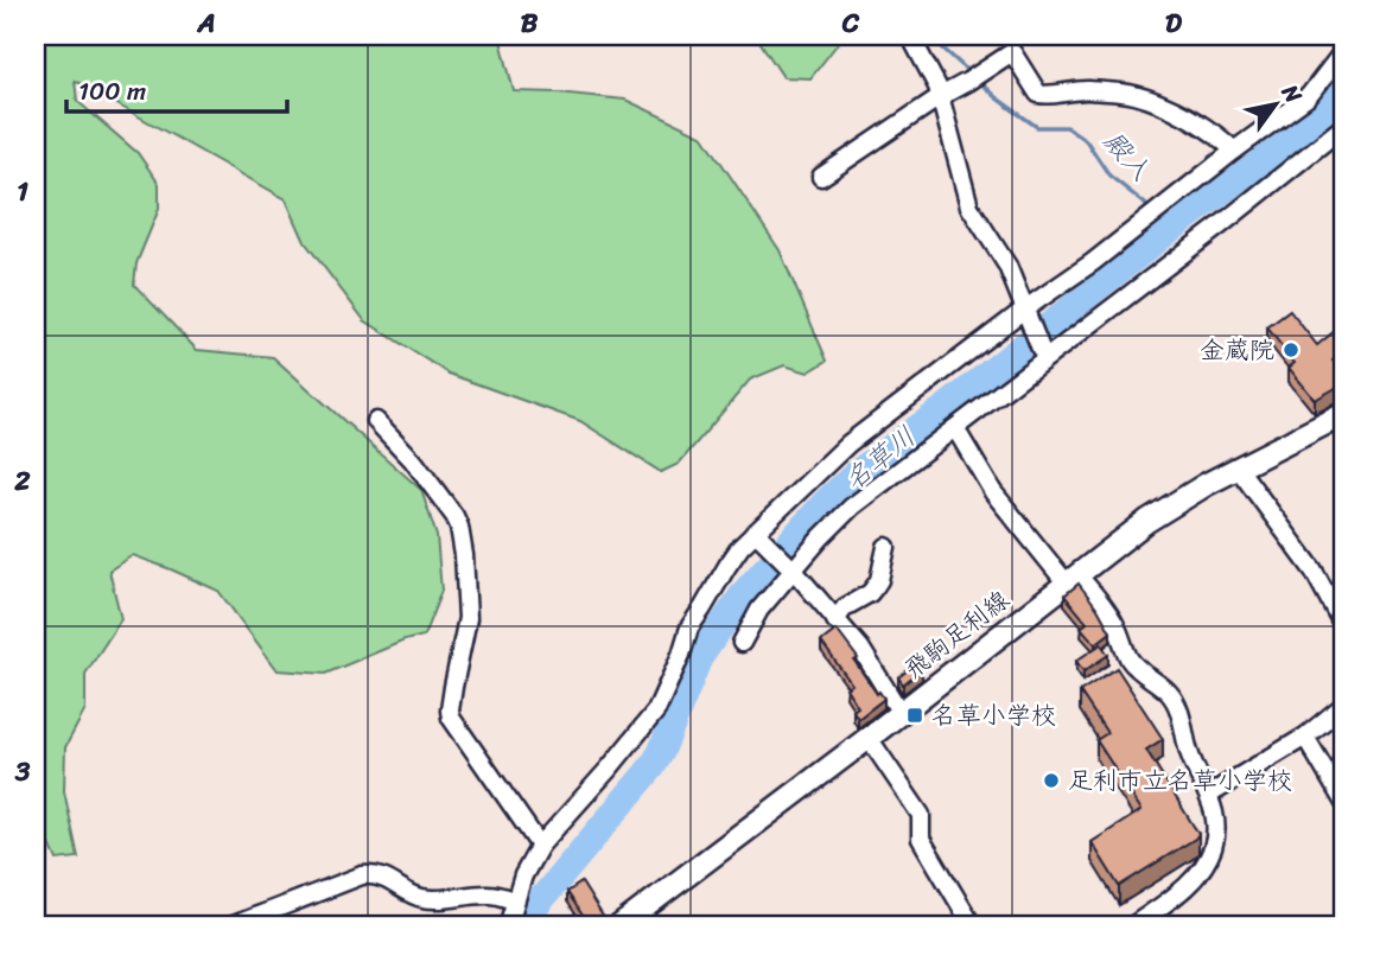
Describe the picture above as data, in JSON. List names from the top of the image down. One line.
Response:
{"streets":{"main road":["飛駒足利線"]},"water":["殿入","名草川"],"places":{"other":["金蔵院","足利市立名草小学校"],"transit":["名草小学校"]},"scale_bar":"100 m","north":"top right","grid":{"columns":["A","B","C","D"],"rows":["1","2","3"]}}
